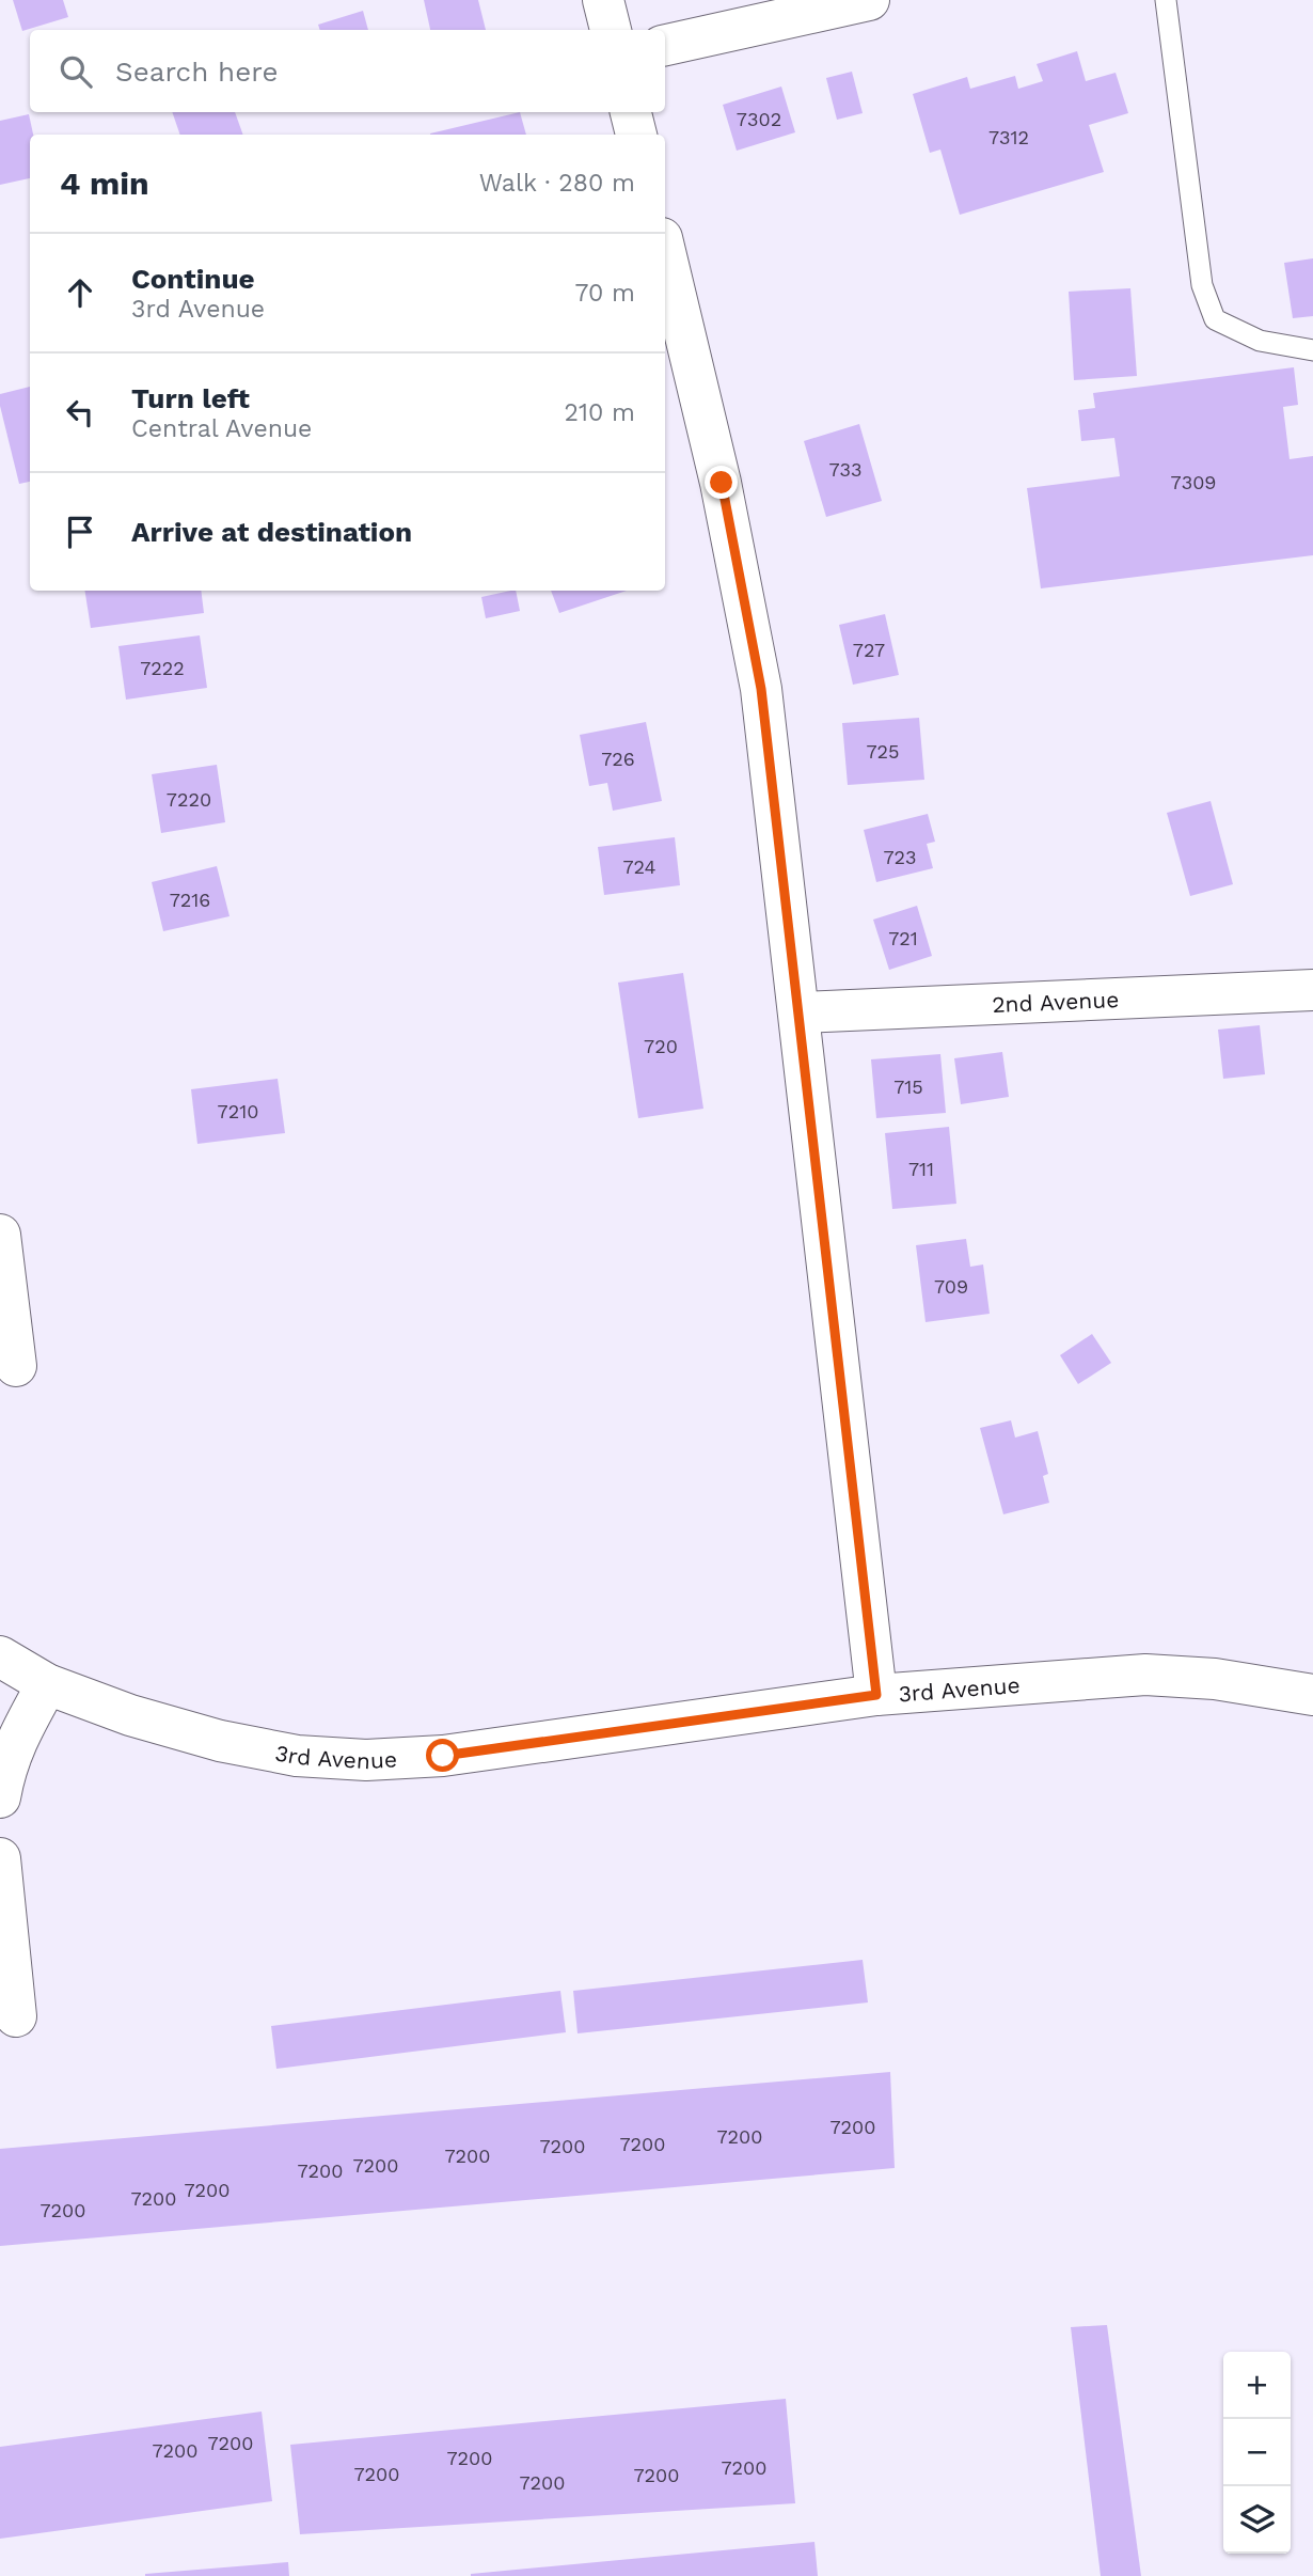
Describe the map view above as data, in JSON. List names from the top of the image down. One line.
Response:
{"streets":{"street":["2nd Avenue","3rd Avenue"]},"house_numbers":["7302","7312","733","7309","727","7222","725","726","7220","723","724","7216","721","720","715","7210","711","709","7200","7200","7200","7200","7200","7200","7200","7200","7200","7200","7200","7200","7200","7200","7200","7200","7200"],"page":{"search":"Search here","heading":["4 min","Walk · 280 m"],"list":[["Continue","3rd Avenue","70 m"],["Turn left","Central Avenue","210 m"],"Arrive at destination"],"map_buttons":["+","−"]}}
